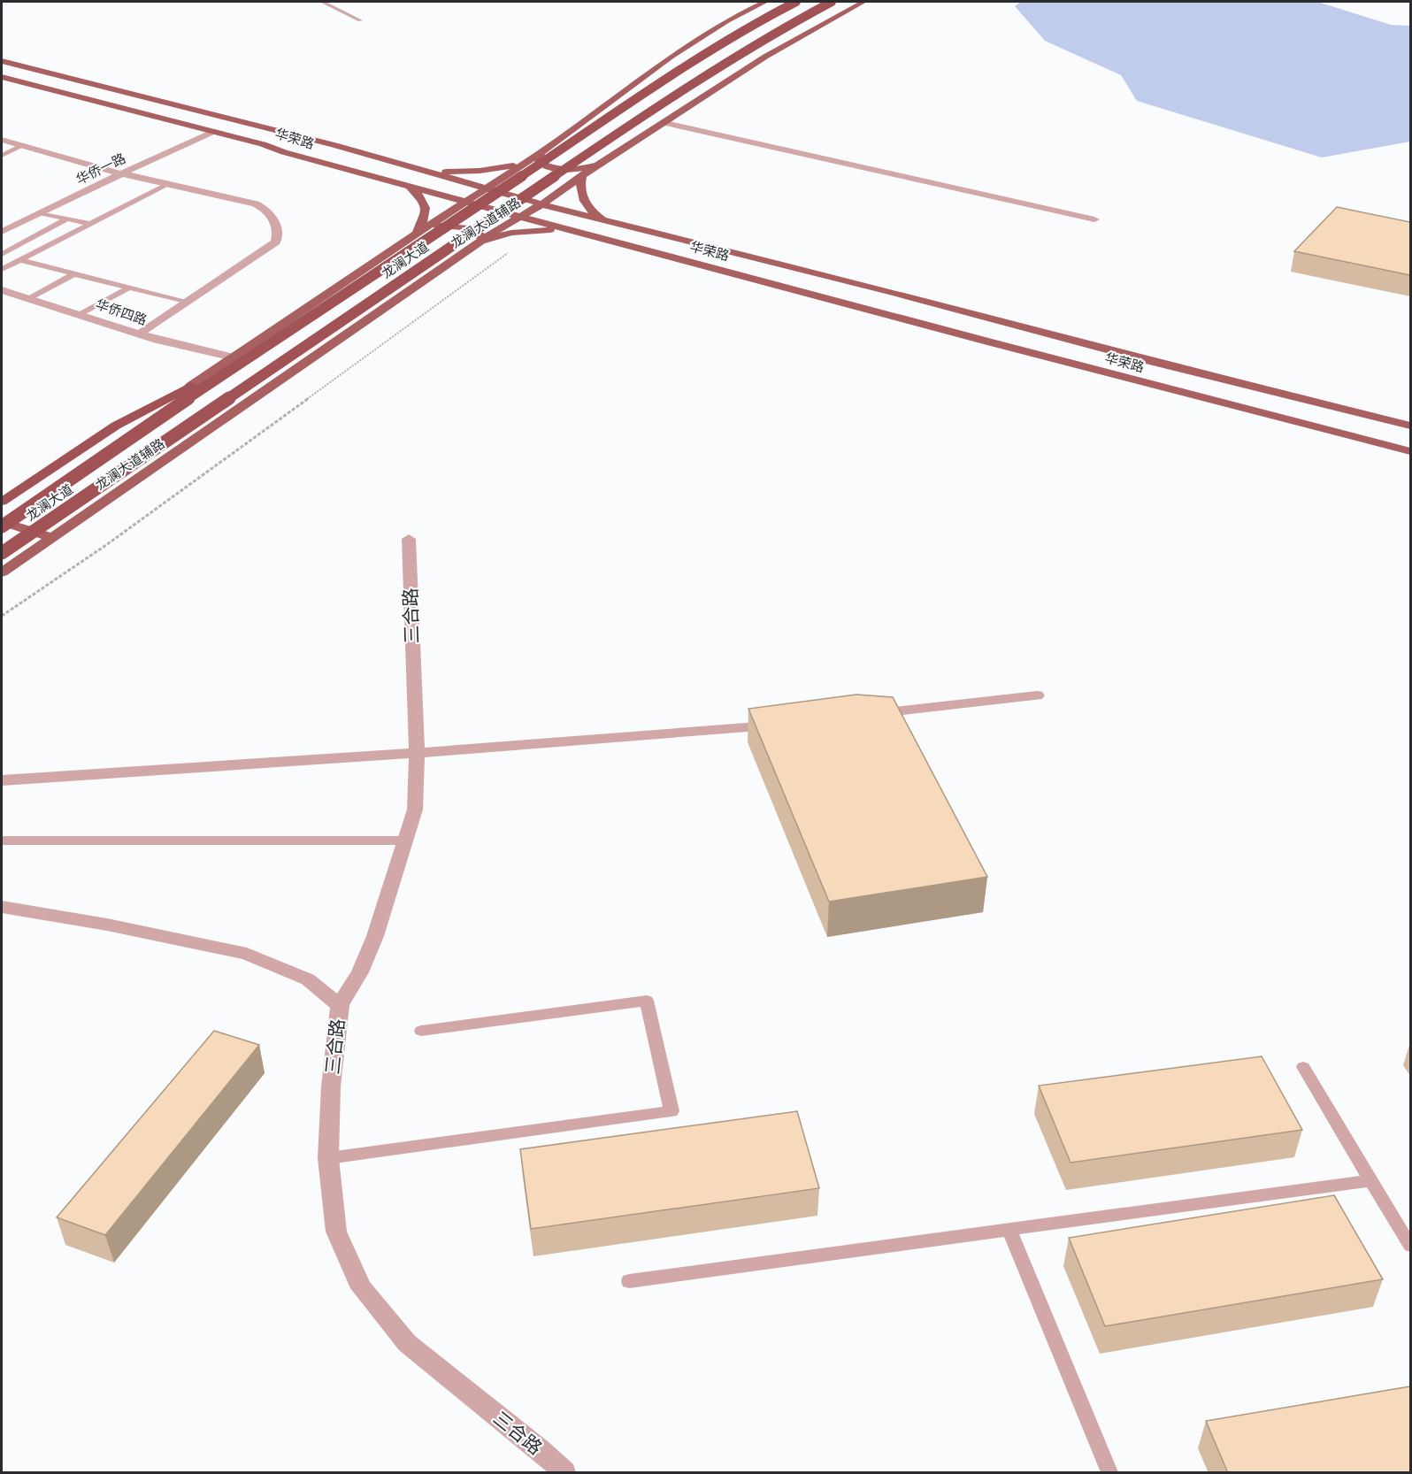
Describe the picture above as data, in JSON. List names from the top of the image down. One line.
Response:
{"streets":{"highway":["龙澜大道"],"main road":["华荣路","龙澜大道辅路"],"street":["华侨一路","华侨四路","三合路"]},"crossings":[["华荣路","华侨一路"],["华荣路","龙澜大道辅路"],["龙澜大道辅路","龙澜大道"],["龙澜大道辅路","华侨四路"]]}
